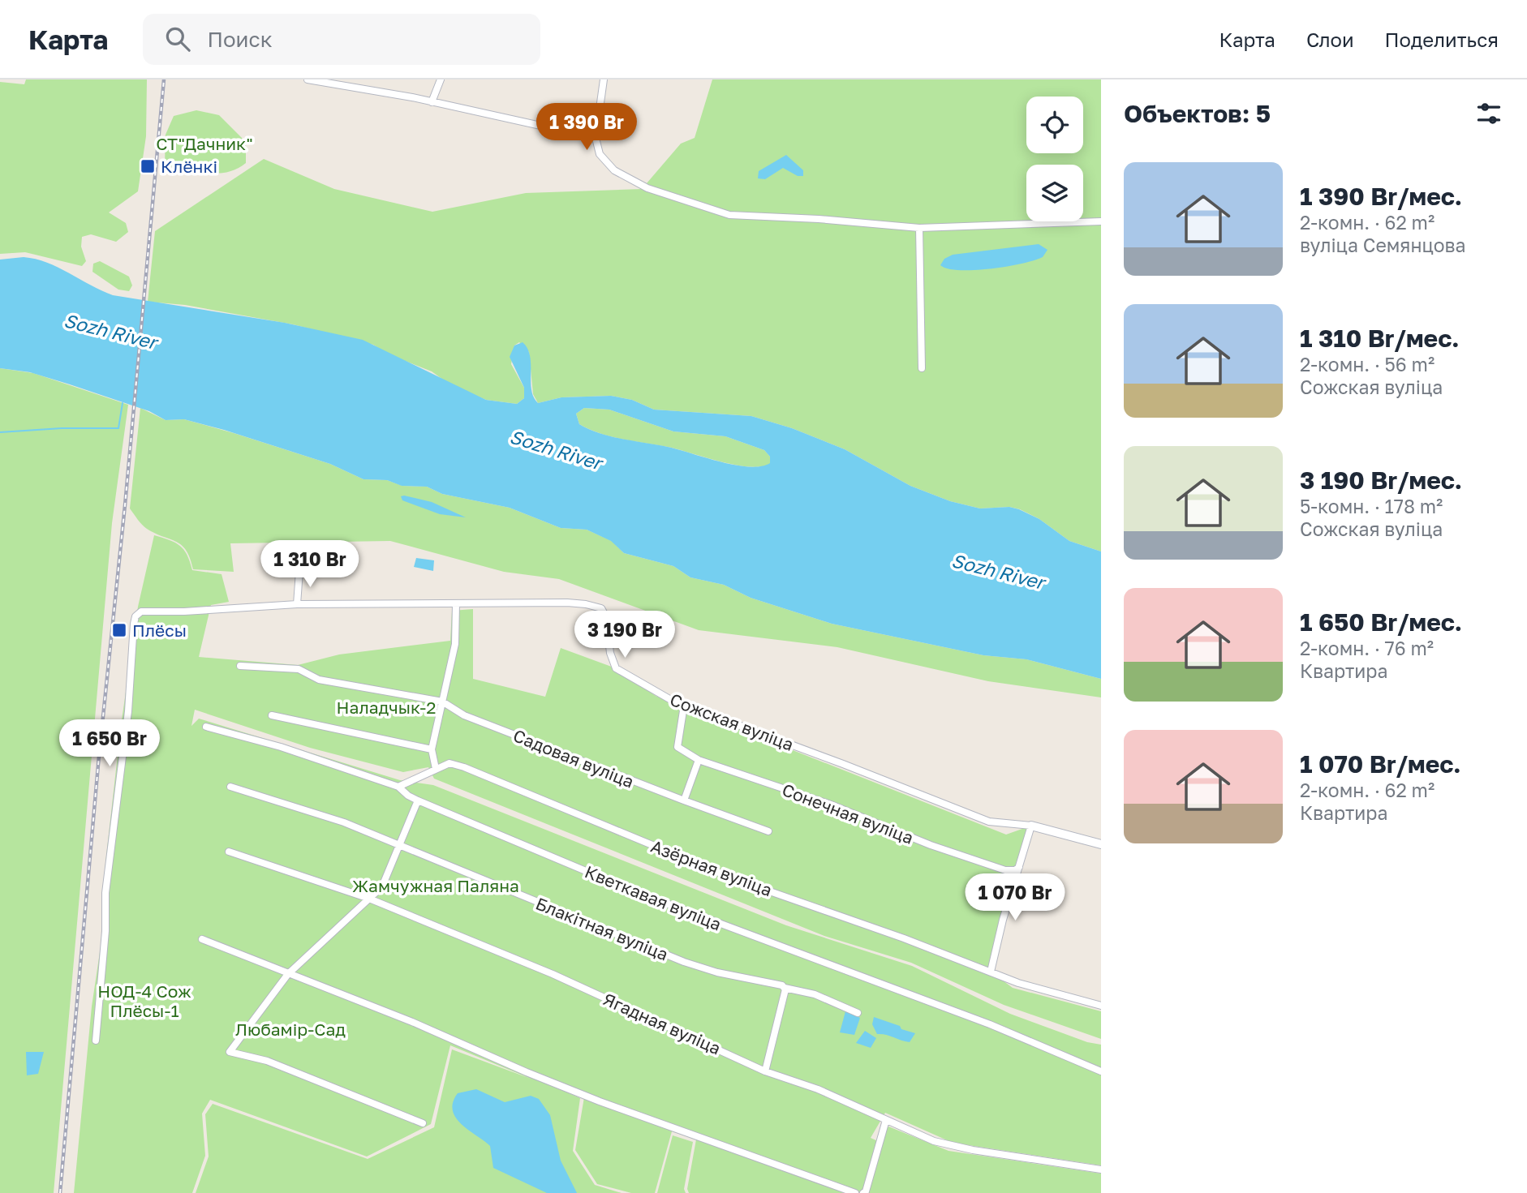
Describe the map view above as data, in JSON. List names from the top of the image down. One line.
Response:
{"streets":{"street":["Сожская вуліца","Садовая вуліца","Сонечная вуліца","Азёрная вуліца","Кветкавая вуліца","Блакітная вуліца","Ягадная вуліца"]},"crossings":[["Сожская вуліца","Сонечная вуліца"]],"water":["Sozh River"],"parks":["СТ\"Дачник\"","Наладчык-2","Жамчужная Паляна","НОД-4 Сож Плёсы-1","Любамір-Сад"],"places":{"transit":["Клёнкі","Плёсы"]},"page":{"header":"Карта","search":"Поиск","nav":["Карта","Слои","Поделиться"],"heading":"Объектов: 5","price":["1 390 Br","1 310 Br","3 190 Br","1 650 Br","1 070 Br"],"list":[{"name":"1 390 Br/мес.","note":"2-комн. · 62 m² · вуліца Семянцова"},{"name":"1 310 Br/мес.","note":"2-комн. · 56 m² · Сожская вуліца"},{"name":"3 190 Br/мес.","note":"5-комн. · 178 m² · Сожская вуліца"},{"name":"1 650 Br/мес.","note":"2-комн. · 76 m² · Квартира"},{"name":"1 070 Br/мес.","note":"2-комн. · 62 m² · Квартира"}]}}
